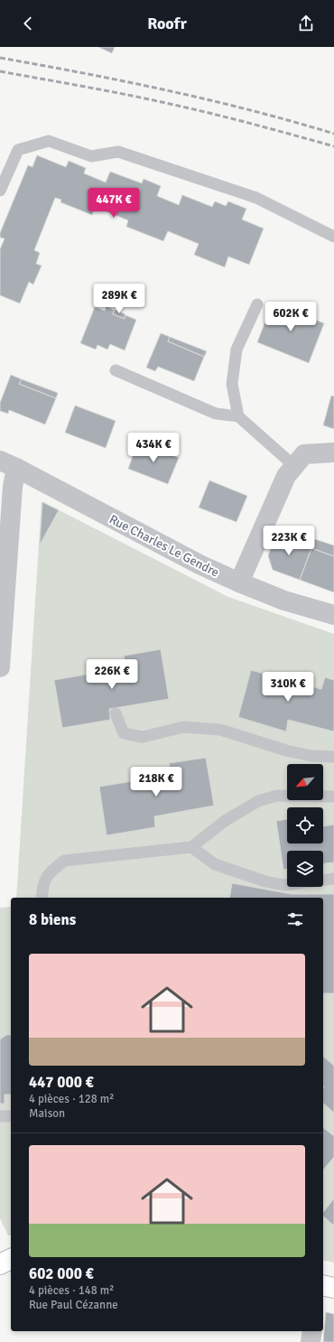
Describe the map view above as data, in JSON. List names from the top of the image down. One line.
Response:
{"streets":{"street":["Rue Charles Le Gendre"]},"north":"bottom left","page":{"header":"Roofr","price":["447K €","289K €","602K €","434K €","223K €","226K €","310K €","218K €"],"heading":"8 biens","list":[{"name":"447 000 €","note":"4 pièces · 128 m² · Maison"},{"name":"602 000 €","note":"4 pièces · 148 m² · Rue Paul Cézanne"}]}}
